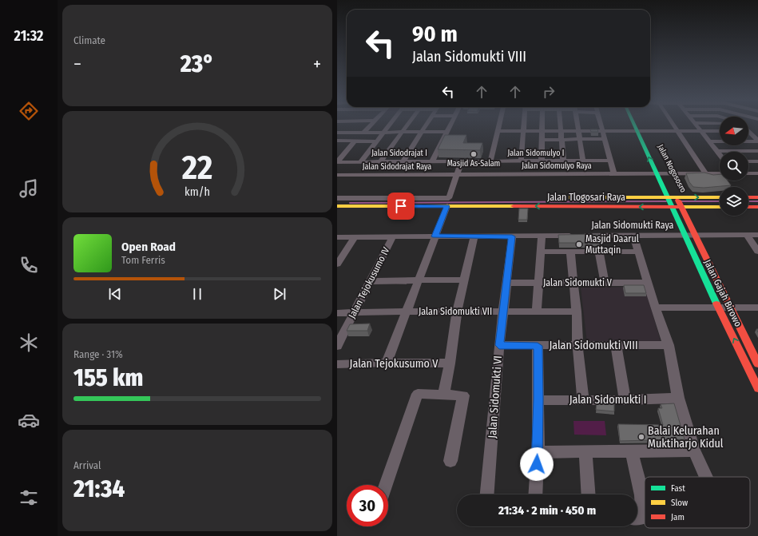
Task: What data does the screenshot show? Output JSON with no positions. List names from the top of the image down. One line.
{"streets":{"street":["Jalan Sidodrajat I","Jalan Sidomulyo I","Jalan Sidomulyo Raya","Jalan Sidodrajat Raya","Jalan Nogososro","Jalan Tlogosari Raya","Jalan Sidomukti Raya","Jalan Tejokusumo IV","Jalan Sidomukti V","Jalan Gajah Birowo","Jalan Sidomukti VII","Jalan Sidomukti VIII","Jalan Tejokusumo V","Jalan Sidomukti VI","Jalan Sidomukti I"]},"crossings":[["Jalan Sidodrajat I","Jalan Sidomulyo I"],["Jalan Sidomulyo Raya","Jalan Sidodrajat Raya"],["Jalan Sidomulyo Raya","Jalan Nogososro"],["Jalan Nogososro","Jalan Tlogosari Raya"],["Jalan Nogososro","Jalan Gajah Birowo"],["Jalan Tlogosari Raya","Jalan Gajah Birowo"],["Jalan Sidomukti Raya","Jalan Tejokusumo IV"],["Jalan Sidomukti Raya","Jalan Gajah Birowo"],["Jalan Sidomukti Raya","Jalan Sidomukti VI"],["Jalan Tejokusumo IV","Jalan Sidomukti VII"],["Jalan Sidomukti V","Jalan Sidomukti VI"],["Jalan Sidomukti VII","Jalan Sidomukti VI"],["Jalan Sidomukti VIII","Jalan Sidomukti VI"]],"places":["Masjid As-Salam","Masjid Daarul Muttaqin","Balai Kelurahan Muktiharjo Kidul"],"legend":["Fast","Slow","Jam"],"north":"left","page":{"tabs":"21:32","tile":["Climate",["Range · 31%","155 km"],["Arrival","21:34"]],"turn":["90 m","Jalan Sidomukti VIII"],"heat":["−","23°","+"],"song":["Open Road","Tom Ferris"],"limit":"30","trip":"21:34 · 2 min · 450 m","gauge":["22","km/h"]}}
